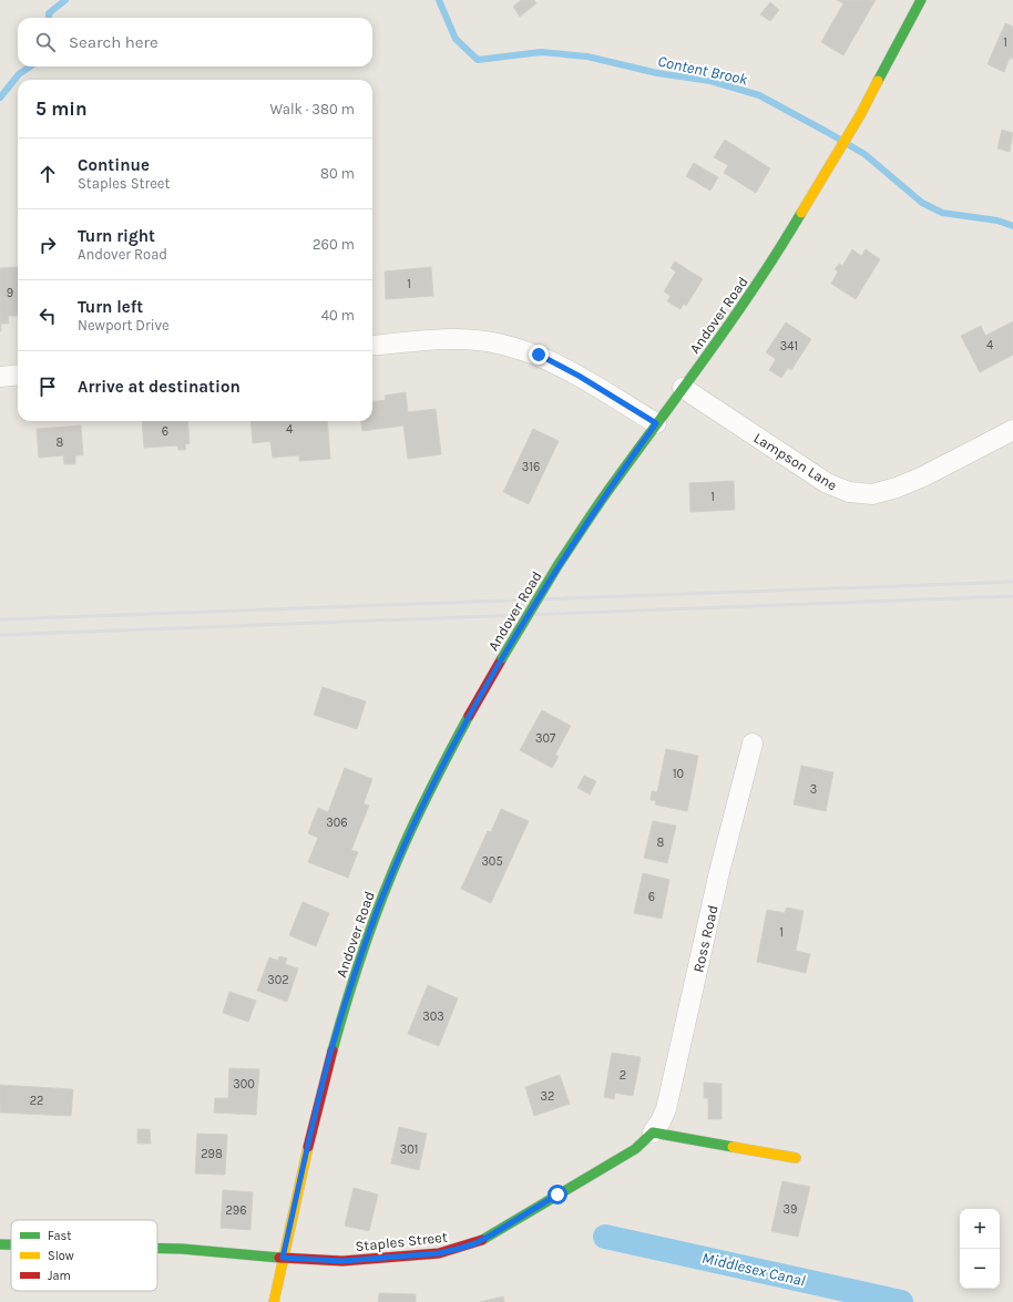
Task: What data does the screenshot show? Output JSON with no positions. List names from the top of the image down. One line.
{"streets":{"main road":["Andover Road","Staples Street"],"street":["Lampson Lane","Ross Road"]},"crossings":[["Andover Road","Lampson Lane"],["Andover Road","Staples Street"],["Ross Road","Staples Street"]],"water":["Content Brook","Middlesex Canal"],"house_numbers":["1","1","9","4","341","4","6","8","316","1","307","10","3","306","8","305","6","1","302","303","2","300","32","22","301","298","39","296"],"legend":["Fast","Slow","Jam"],"page":{"search":"Search here","heading":["5 min","Walk · 380 m"],"list":[["Continue","Staples Street","80 m"],["Turn right","Andover Road","260 m"],["Turn left","Newport Drive","40 m"],"Arrive at destination"],"map_buttons":["+","−"]}}
